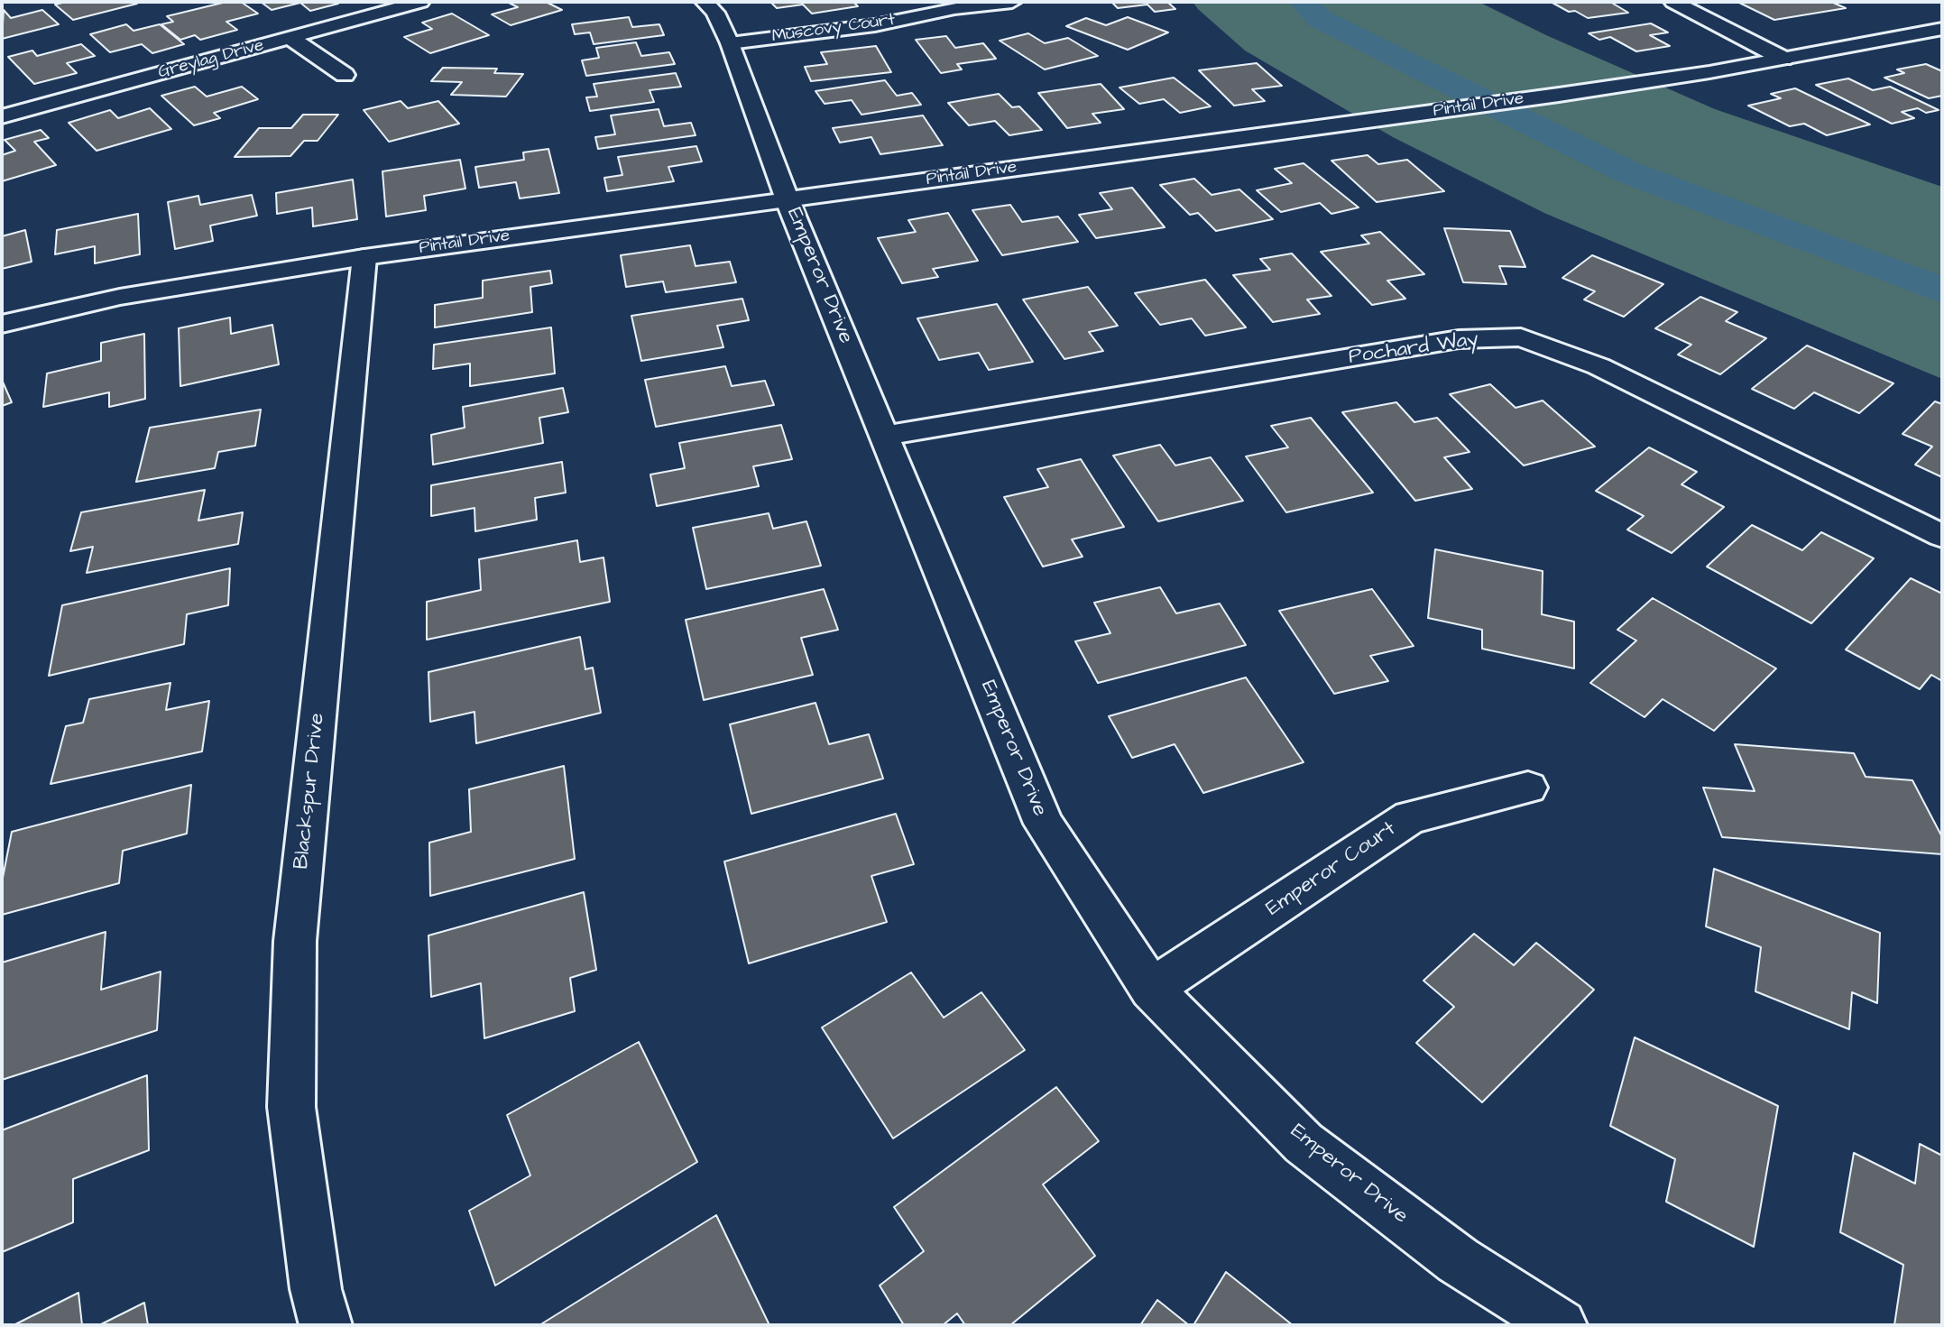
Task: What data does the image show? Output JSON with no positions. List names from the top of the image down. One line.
{"streets":{"street":["Muscovy Court","Greylag Drive","Pintail Drive","Emperor Drive","Pochard Way","Blackspur Drive","Emperor Court"]},"crossings":[["Muscovy Court","Emperor Drive"],["Pintail Drive","Emperor Drive"],["Pintail Drive","Blackspur Drive"],["Emperor Drive","Pochard Way"],["Emperor Drive","Emperor Court"]]}
